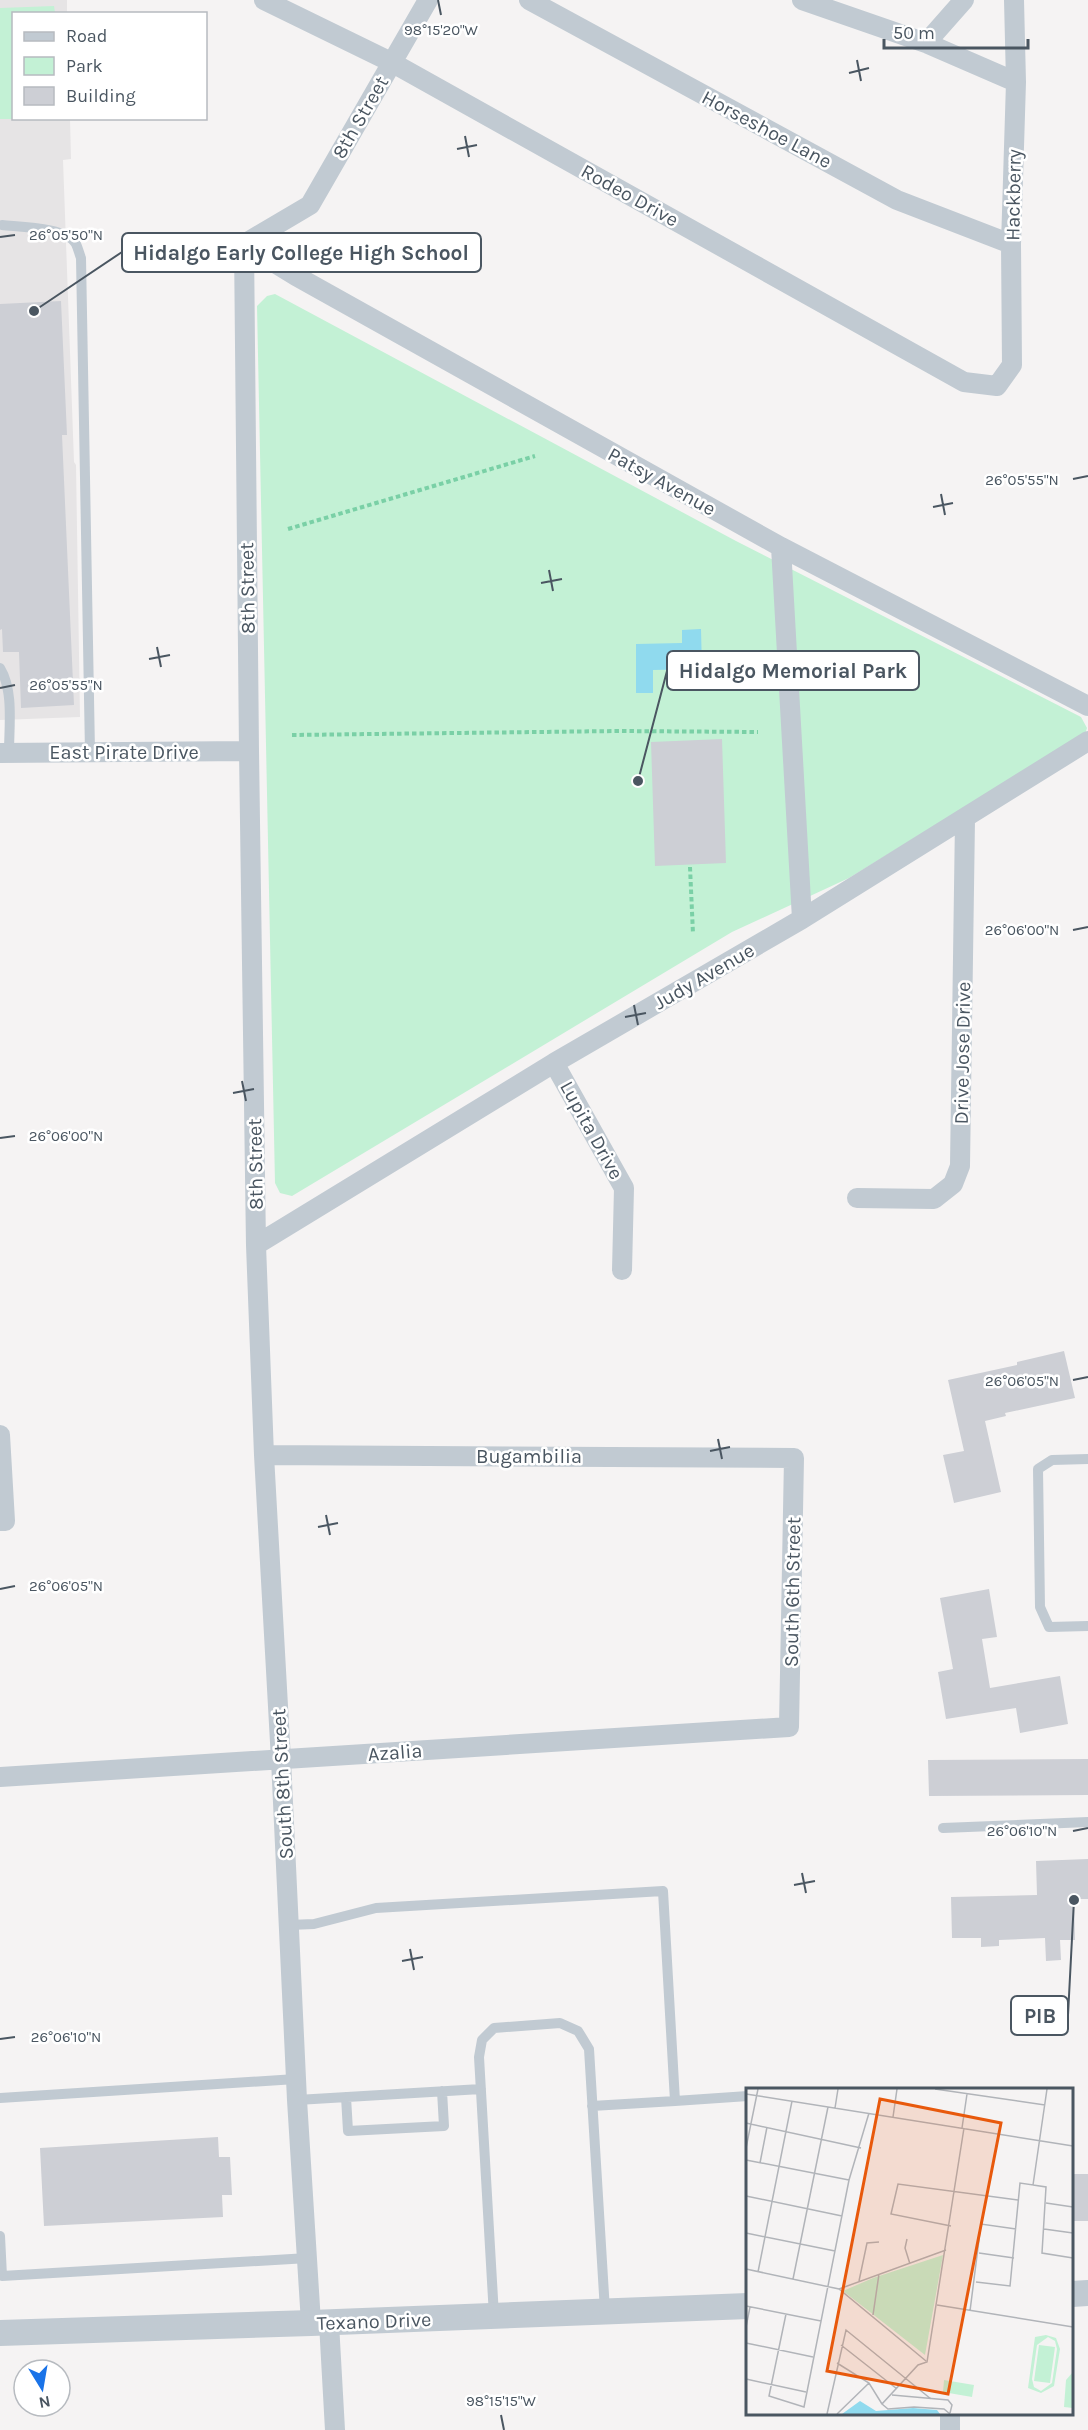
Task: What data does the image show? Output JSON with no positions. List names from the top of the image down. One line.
{"streets":{"street":["8th Street","Horseshoe Lane","Rodeo Drive","Hackberry","Patsy Avenue","East Pirate Drive","Judy Avenue","Drive Jose Drive","Lupita Drive","Bugambilia","South 6th Street","Azalia","South 8th Street","Texano Drive"]},"crossings":[["8th Street","Rodeo Drive"],["8th Street","Patsy Avenue"],["8th Street","East Pirate Drive"],["8th Street","Judy Avenue"],["8th Street","South 8th Street"],["Horseshoe Lane","Hackberry"],["Rodeo Drive","Hackberry"],["Judy Avenue","Drive Jose Drive"],["Judy Avenue","Lupita Drive"],["Judy Avenue","South 8th Street"],["Bugambilia","South 6th Street"],["Bugambilia","South 8th Street"],["South 6th Street","Azalia"],["Azalia","South 8th Street"],["South 8th Street","Texano Drive"]],"places":["Hidalgo Early College High School","Hidalgo Memorial Park","PIB"],"legend":["Road","Park","Building"],"scale_bar":"50 m","north":"bottom","coordinates":["98°15'20\"W","26°05'50\"N","26°05'55\"N","26°06'00\"N","26°06'05\"N","26°06'10\"N","98°15'15\"W"]}
